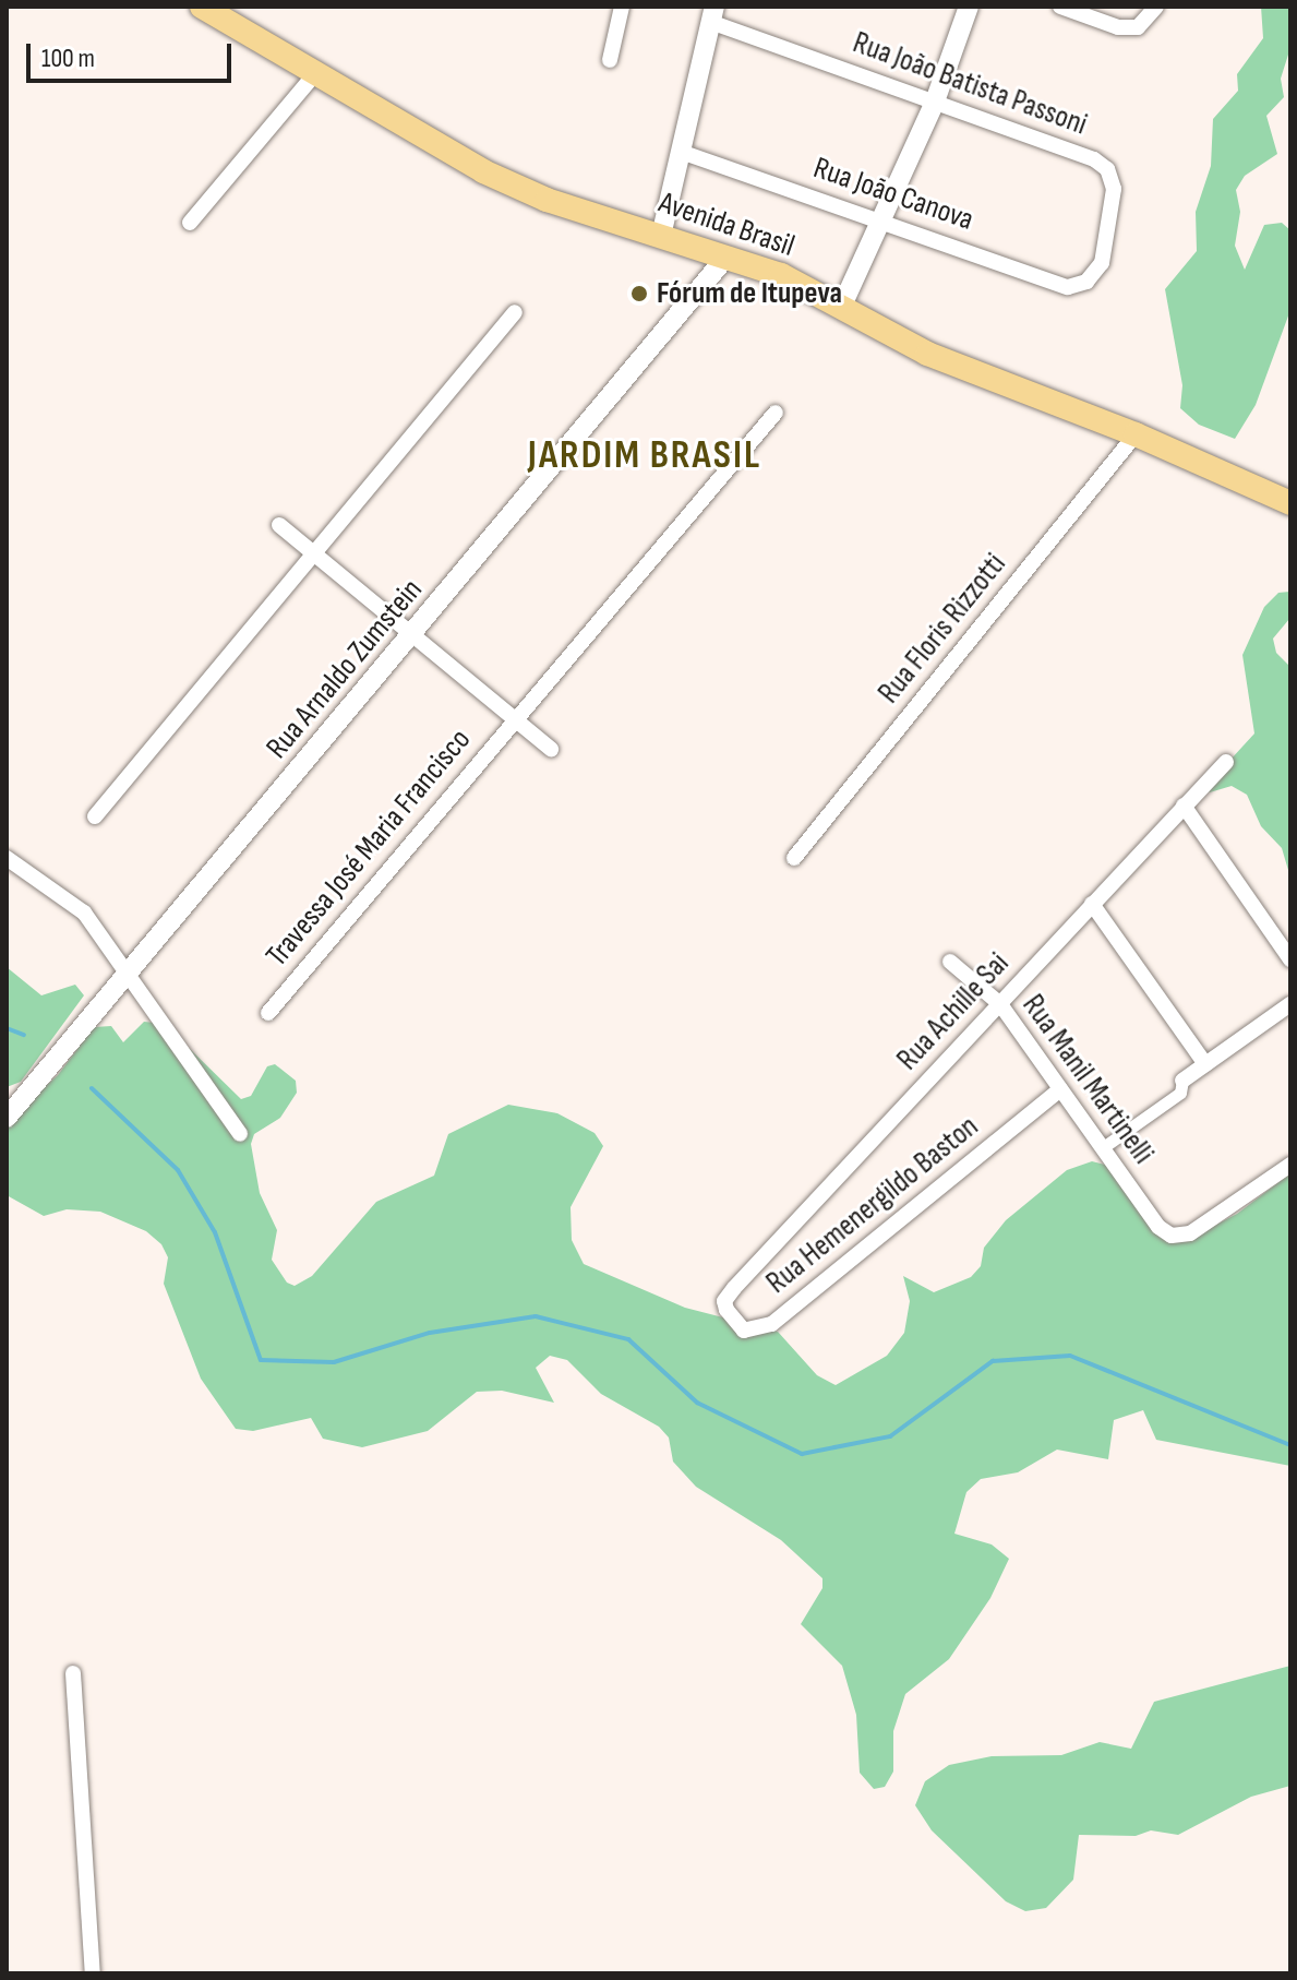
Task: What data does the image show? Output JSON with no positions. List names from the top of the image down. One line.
{"streets":{"main road":["Avenida Brasil"],"street":["Rua João Batista Passoni","Rua João Canova","Rua Floris Rizzotti","Rua Arnaldo Zumstein","Travessa José Maria Francisco","Rua Achille Sai","Rua Manil Martinelli","Rua Hemenergildo Baston"]},"crossings":[["Rua João Batista Passoni","Rua João Canova"],["Avenida Brasil","Rua Floris Rizzotti"],["Avenida Brasil","Rua Arnaldo Zumstein"],["Rua Achille Sai","Rua Manil Martinelli"],["Rua Achille Sai","Rua Hemenergildo Baston"],["Rua Manil Martinelli","Rua Hemenergildo Baston"]],"districts":["JARDIM BRASIL"],"places":["Fórum de Itupeva"],"scale_bar":"100 m"}
